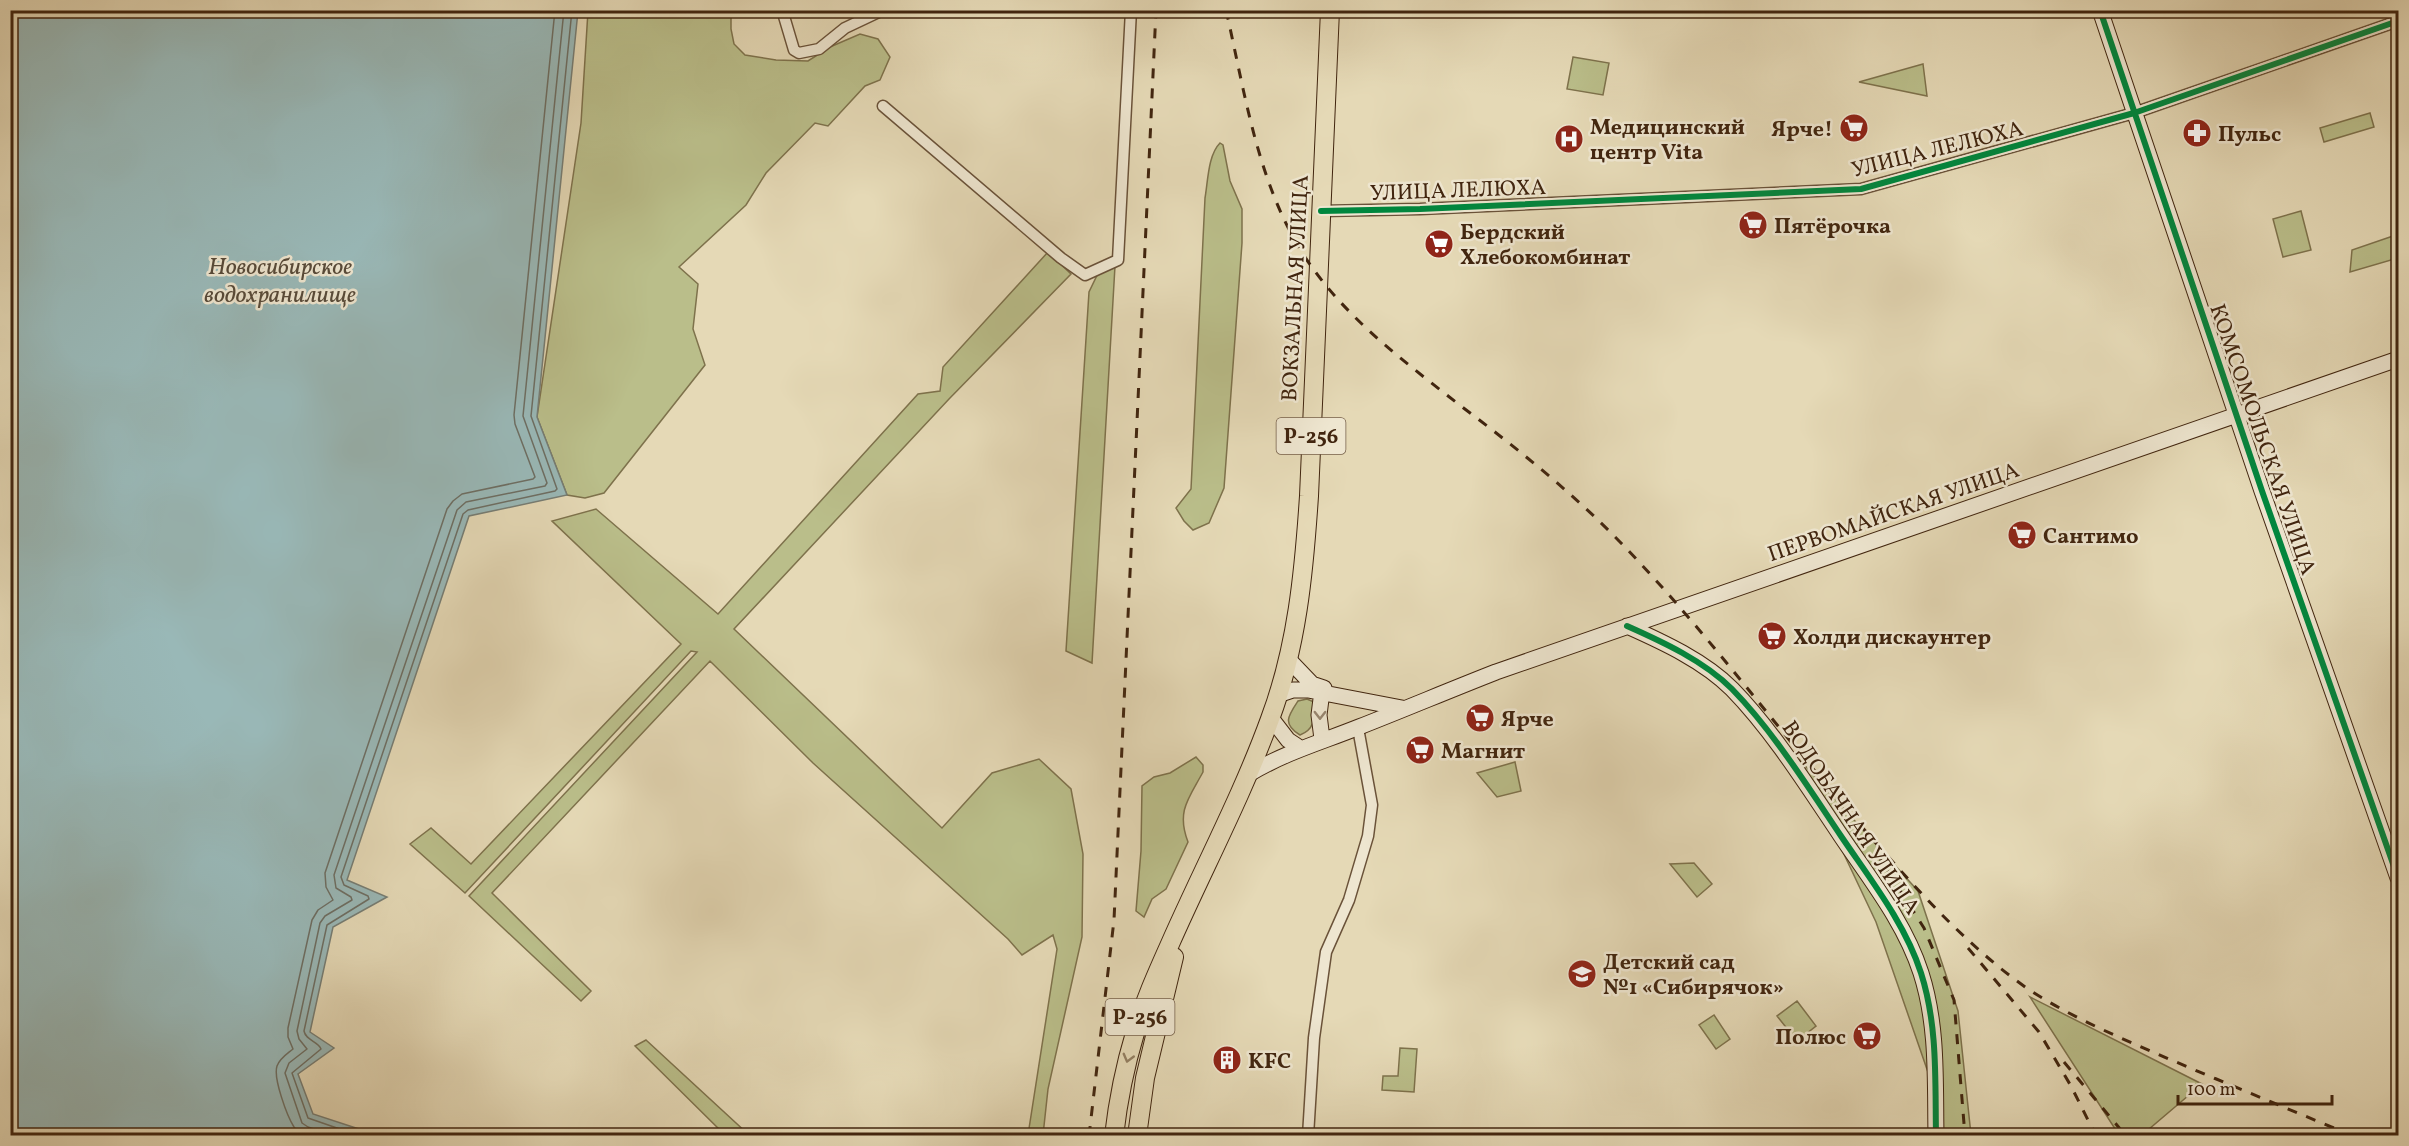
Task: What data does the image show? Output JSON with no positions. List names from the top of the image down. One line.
{"streets":{"highway":["ВОКЗАЛЬНАЯ УЛИЦА","Р-256"],"street":["УЛИЦА ЛЕЛЮХА","КОМСОМОЛЬСКАЯ УЛИЦА","ПЕРВОМАЙСКАЯ УЛИЦА","ВОДОБАЧНАЯ УЛИЦА"]},"crossings":[["УЛИЦА ЛЕЛЮХА","ВОКЗАЛЬНАЯ УЛИЦА"],["УЛИЦА ЛЕЛЮХА","КОМСОМОЛЬСКАЯ УЛИЦА"],["ВОКЗАЛЬНАЯ УЛИЦА","Р-256"],["ВОКЗАЛЬНАЯ УЛИЦА","ПЕРВОМАЙСКАЯ УЛИЦА"],["КОМСОМОЛЬСКАЯ УЛИЦА","ПЕРВОМАЙСКАЯ УЛИЦА"],["ПЕРВОМАЙСКАЯ УЛИЦА","ВОДОБАЧНАЯ УЛИЦА"]],"water":["Новосибирское водохранилище"],"places":{"supermarket":["Ярче!","Пятёрочка","Бердский Хлебокомбинат","Сантимо","Холди дискаунтер","Ярче","Магнит","Полюс"],"pharmacy":["Пульс"],"hospital":["Медицинский центр Vita"],"school or university":["Детский сад №1 «Сибирячок»"],"building":["KFC"]},"scale_bar":"100 m"}
